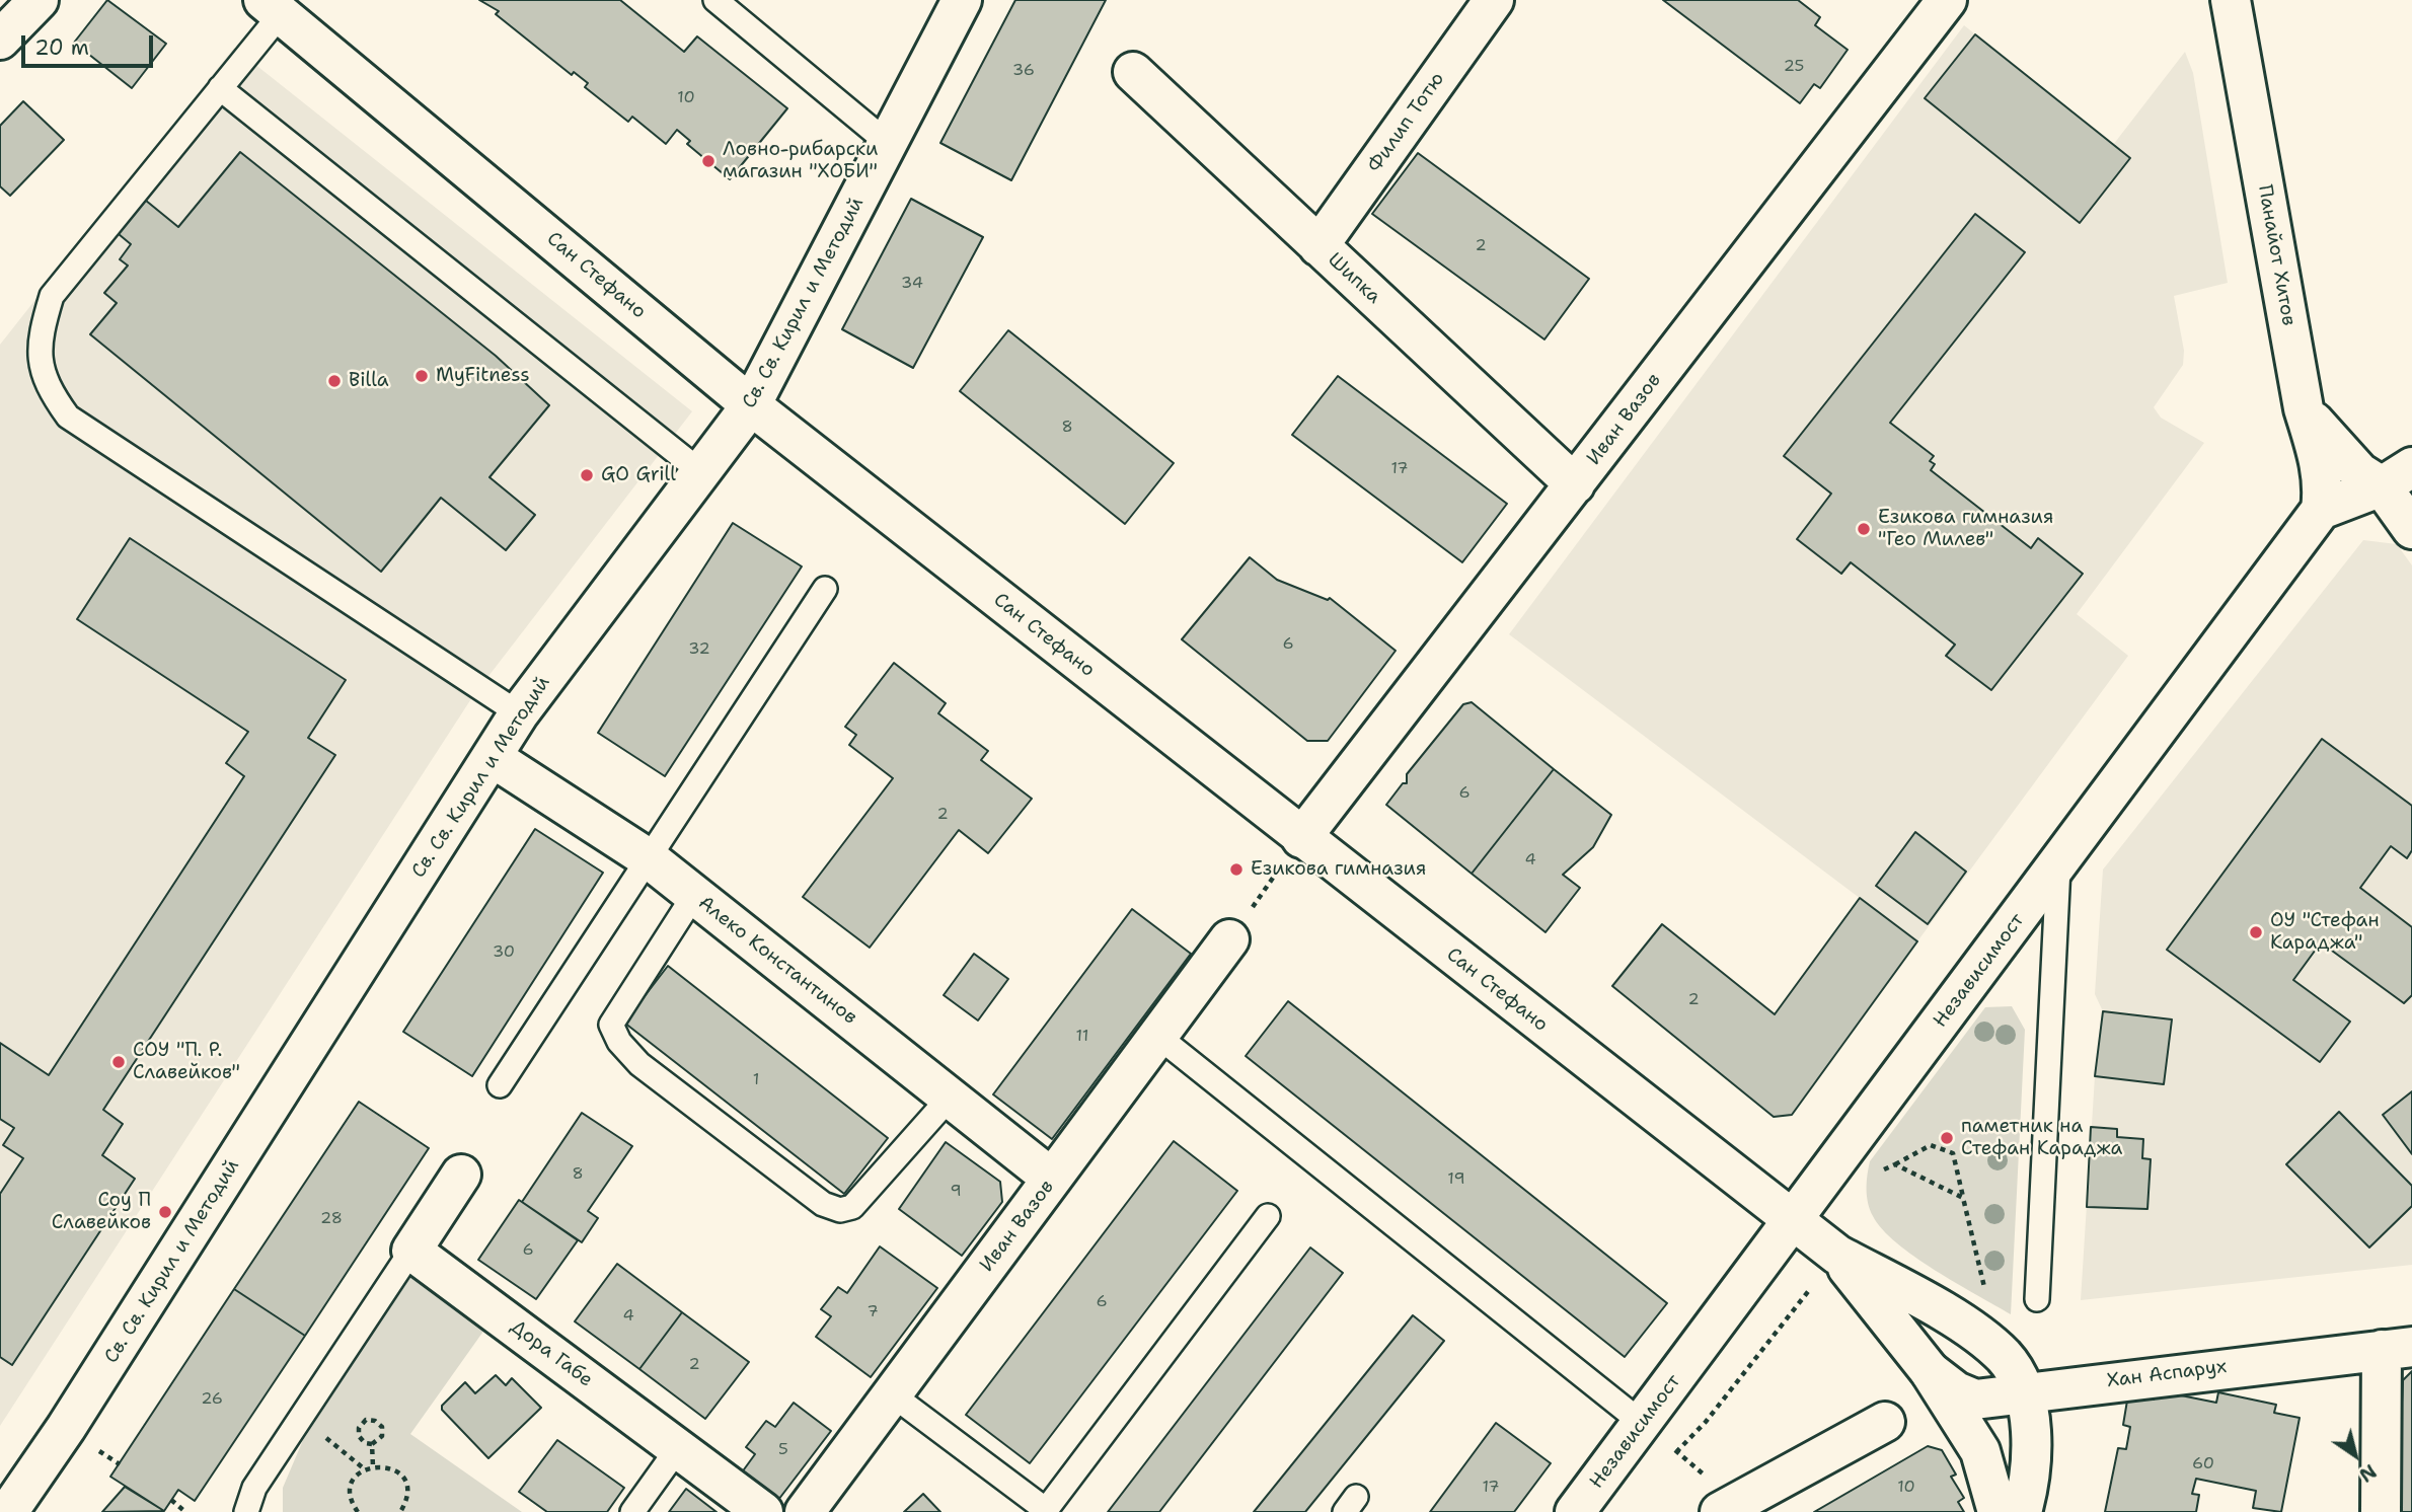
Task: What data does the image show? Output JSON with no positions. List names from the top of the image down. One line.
{"streets":{"street":["Филип Тотю","Панайот Хитов","Сан Стефано","Шипка","Св. Св. Кирил и Методий","Иван Вазов","Алеко Константинов","Независимост","Дора Габе","Хан Аспарух"]},"crossings":[["Филип Тотю","Шипка"],["Панайот Хитов","Независимост"],["Сан Стефано","Св. Св. Кирил и Методий"],["Сан Стефано","Иван Вазов"],["Сан Стефано","Независимост"],["Сан Стефано","Хан Аспарух"],["Шипка","Иван Вазов"],["Св. Св. Кирил и Методий","Алеко Константинов"],["Иван Вазов","Алеко Константинов"]],"places":["Ловно-рибарски магазин \"ХОБИ\"","MyFitness","Billa","GO Grill","Езикова гимназия \"Гео Милев\"","Езикова гимназия","ОУ \"Стефан Караджа\"","СОУ \"П. Р. Славейков\"","паметник на Стефан Караджа","Соу П Славейков"],"house_numbers":["25","36","10","2","34","8","17","6","32","6","2","4","30","2","11","1","8","19","9","28","6","6","7","4","2","26","5","60","17","10"],"scale_bar":"20 m","north":"bottom right"}
